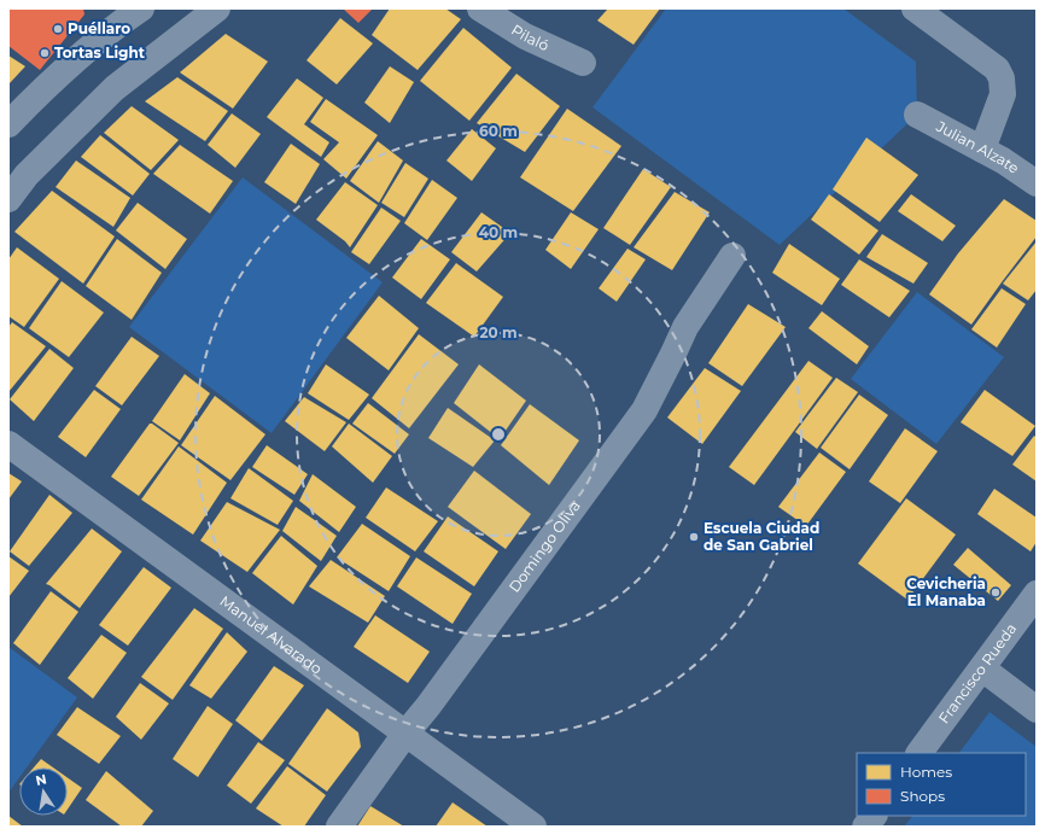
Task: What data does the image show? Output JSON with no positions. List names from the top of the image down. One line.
{"streets":{"street":["Pilaló","Julian Alzate","Domingo Oliva","Manuel Alvarado","Francisco Rueda"]},"crossings":[["Domingo Oliva","Manuel Alvarado"]],"places":["Puéllaro","Tortas Light","Escuela Ciudad de San Gabriel","Cevicheria El Manaba"],"legend":["Homes","Shops"],"north":"top","rings":["60 m","40 m","20 m"]}
